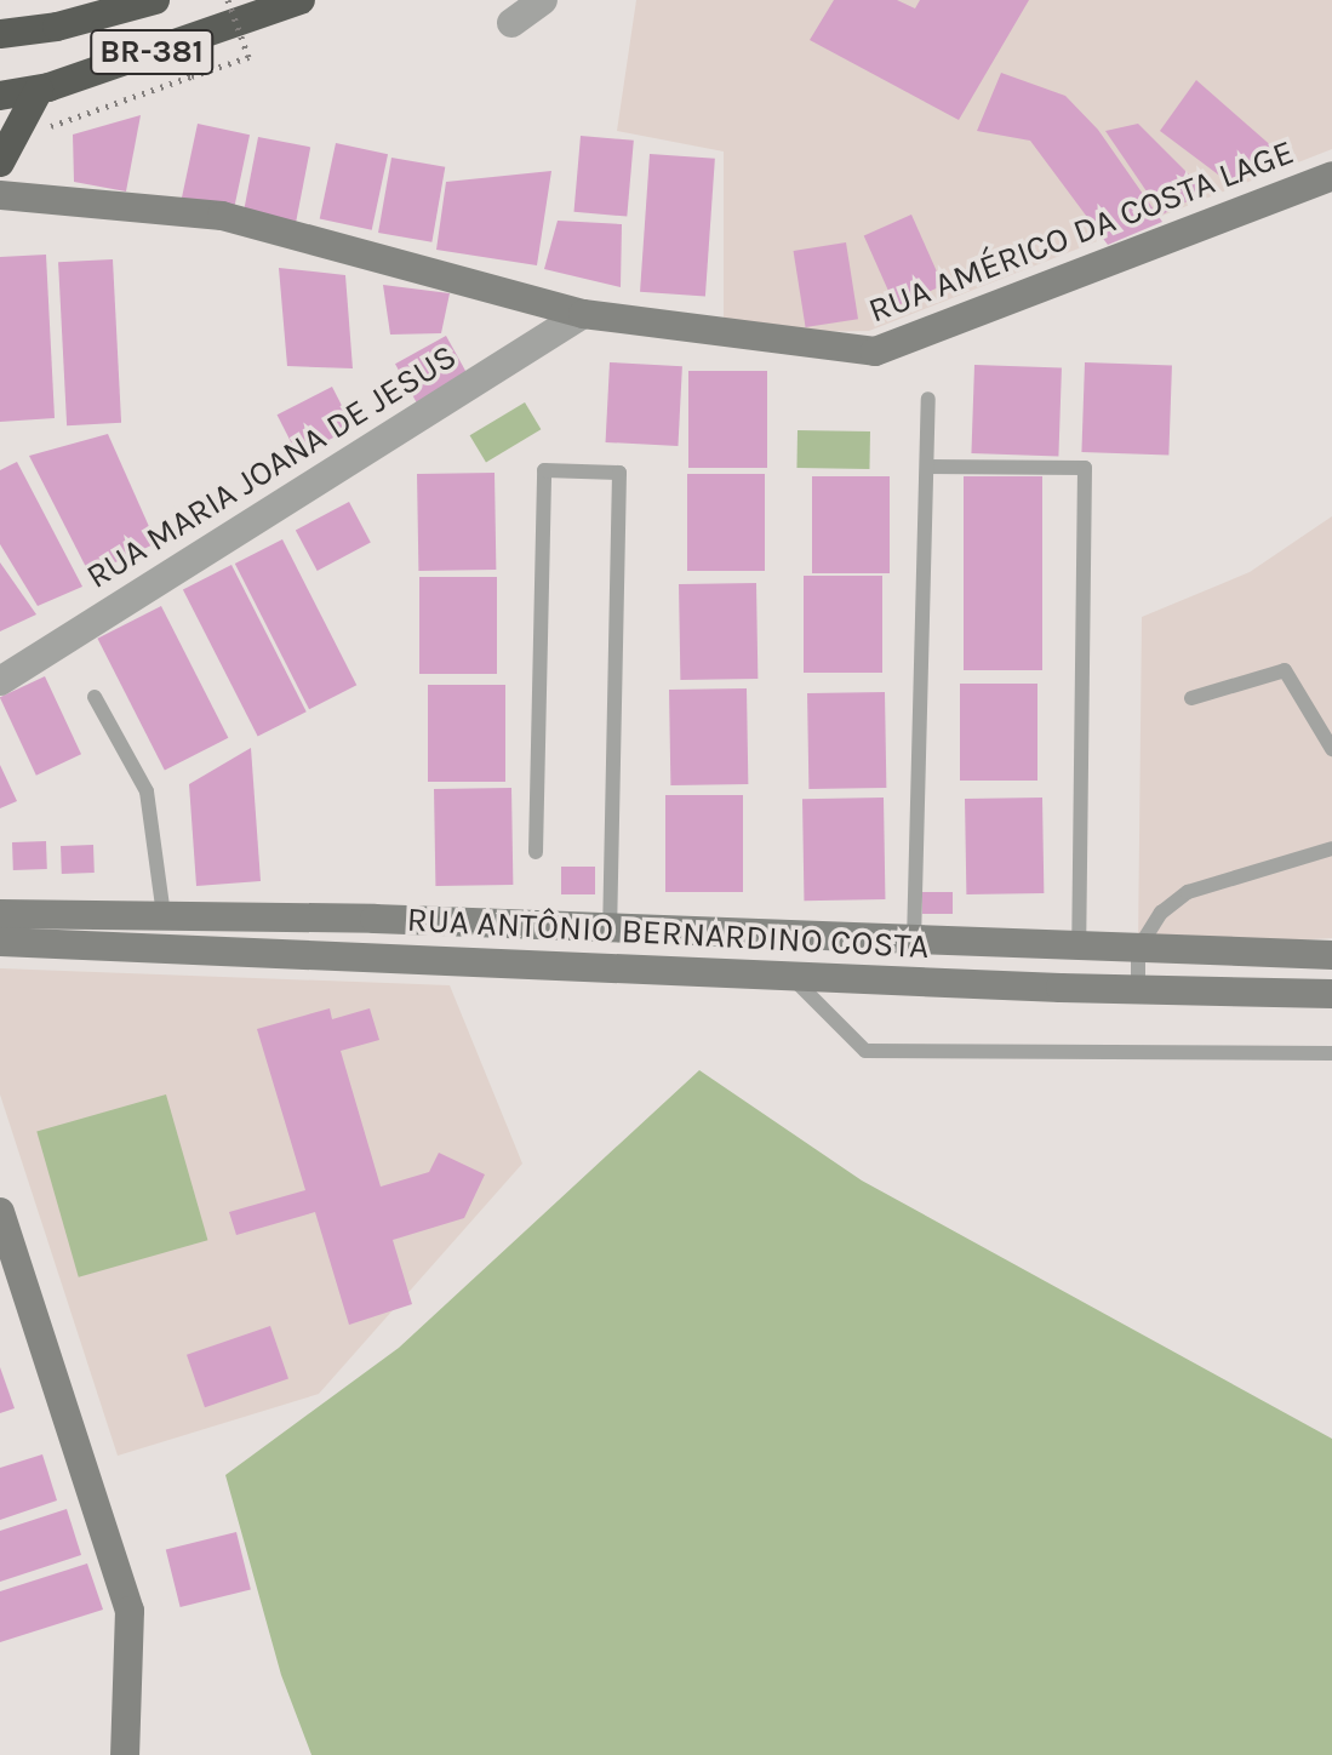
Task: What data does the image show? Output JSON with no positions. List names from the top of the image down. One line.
{"streets":{"highway":["BR-381"],"street":["RUA AMÉRICO DA COSTA LAGE","RUA MARIA JOANA DE JESUS","RUA ANTÔNIO BERNARDINO COSTA"]},"crossings":[["RUA AMÉRICO DA COSTA LAGE","RUA MARIA JOANA DE JESUS"]]}
